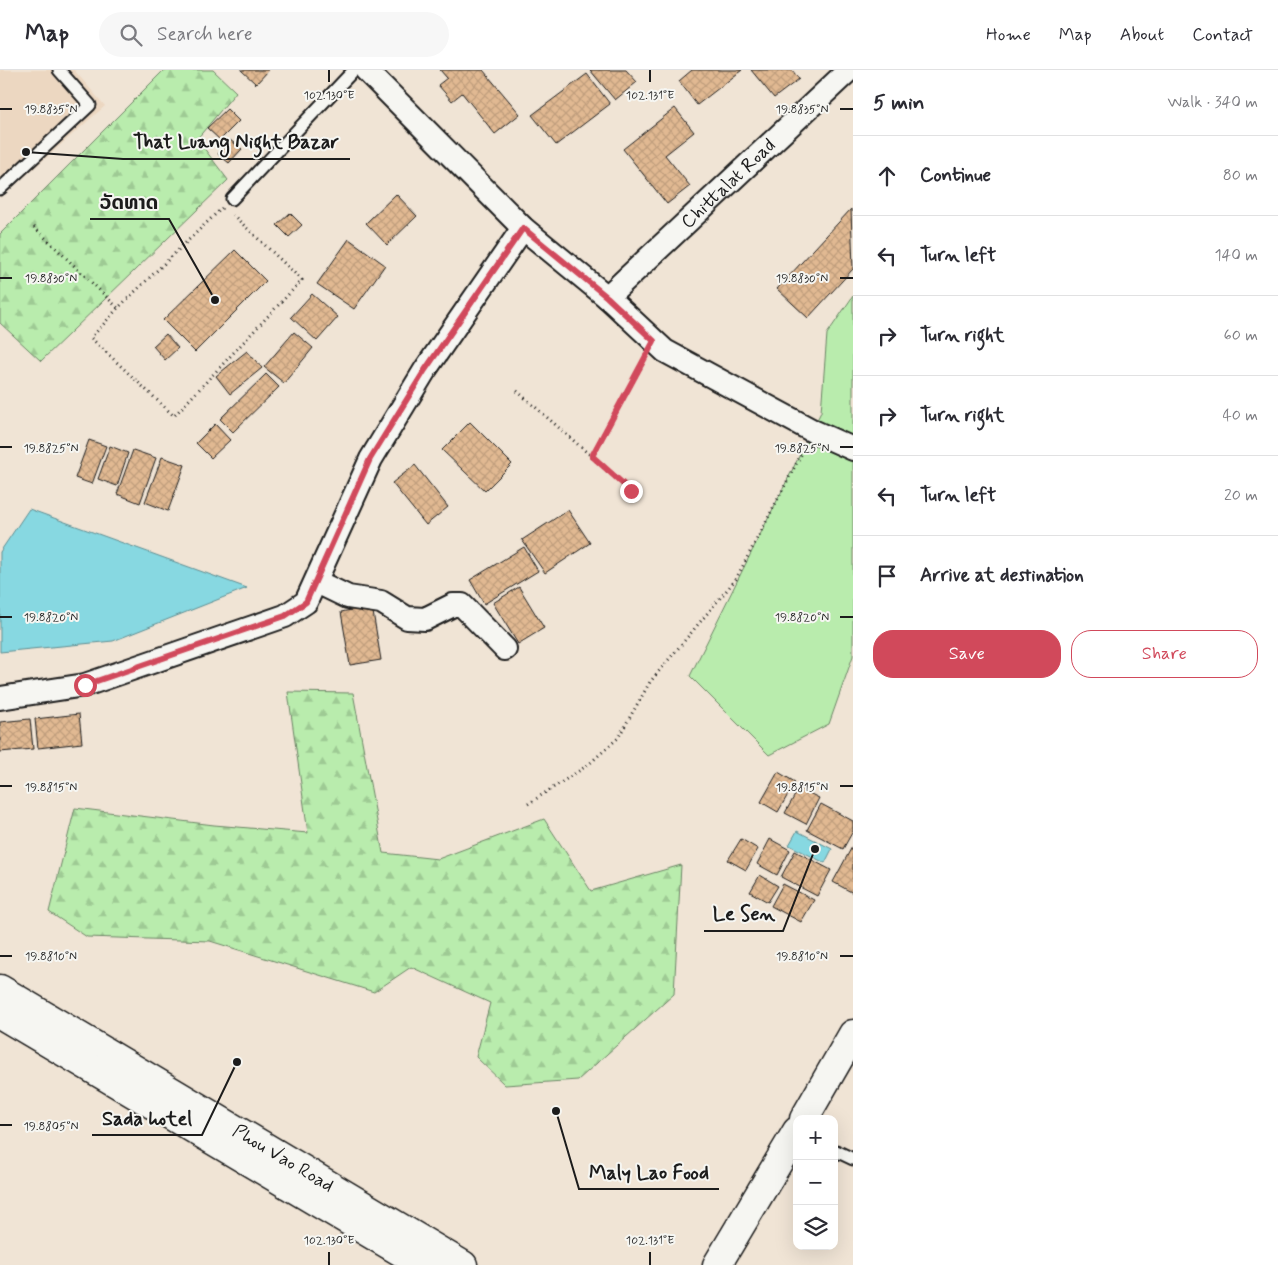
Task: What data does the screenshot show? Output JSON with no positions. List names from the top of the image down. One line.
{"streets":{"street":["Chittalat Road","Phou Vao Road"]},"places":["That Luang Night Bazar","ວັດທາດ","Le Sen","Sada hotel","Maly Lao Food"],"page":{"header":"Map","search":"Search here","nav":["Home","Map","About","Contact"],"heading":["5 min","Walk · 340 m"],"list":[["Continue","80 m"],["Turn left","140 m"],["Turn right","60 m"],["Turn right","40 m"],["Turn left","20 m"],"Arrive at destination"],"buttons":["Save","Share"],"map_buttons":["+","−"]},"coordinates":["102.130°E","102.131°E","19.8835°N","19.8830°N","19.8825°N","19.8820°N","19.8815°N","19.8810°N","19.8805°N"]}
